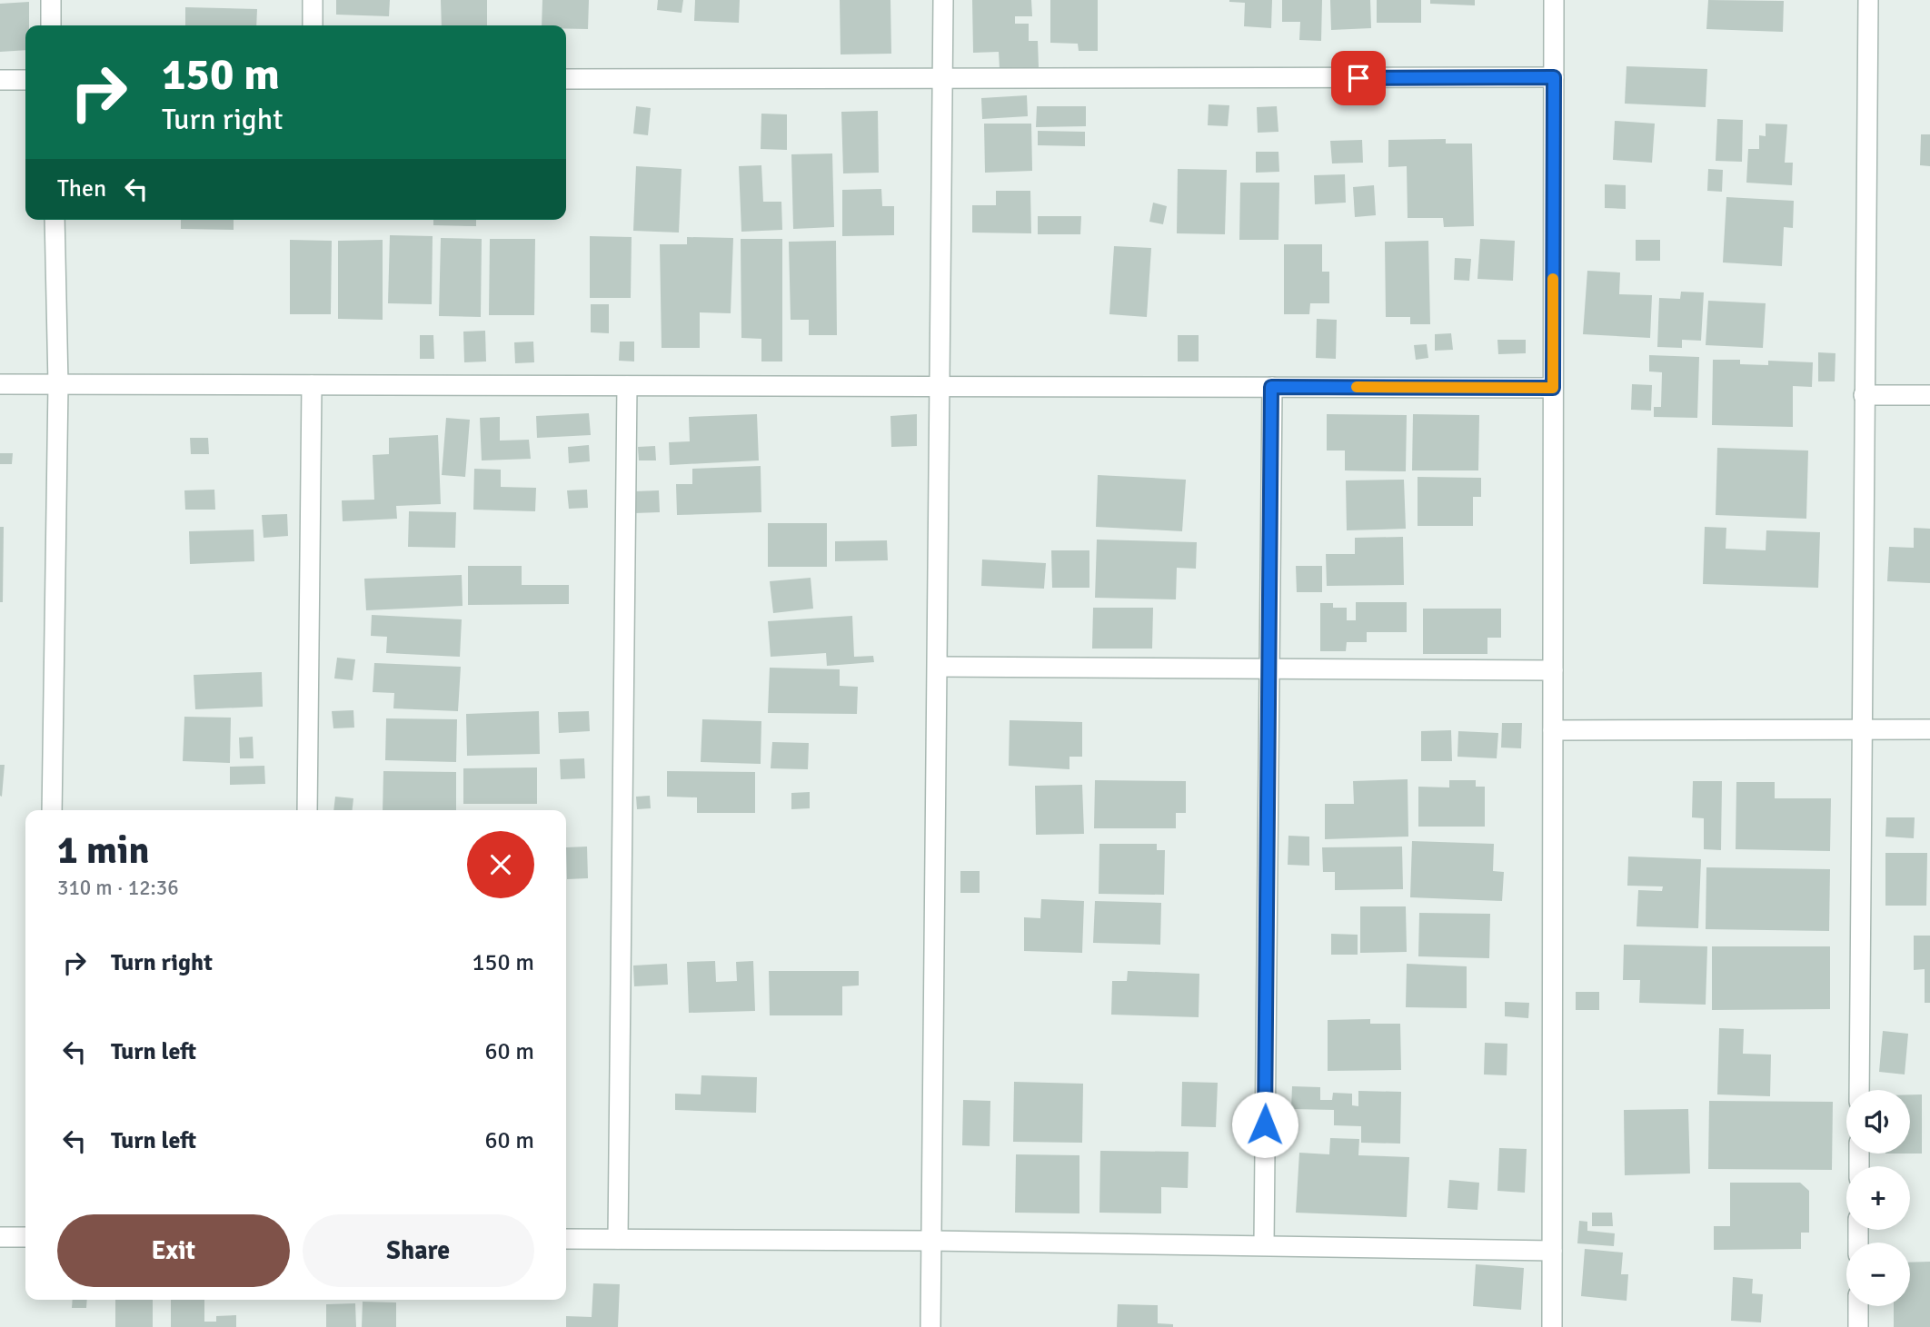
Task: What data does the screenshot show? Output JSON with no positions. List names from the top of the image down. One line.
{"page":{"turn":["150 m","Turn right"],"then":"Then","heading":["1 min","310 m · 12:36"],"list":[{"name":"Turn right","value":"150 m"},{"name":"Turn left","value":"60 m"},{"name":"Turn left","value":"60 m"}],"map_buttons":["+","−"],"buttons":["Exit","Share"]}}
